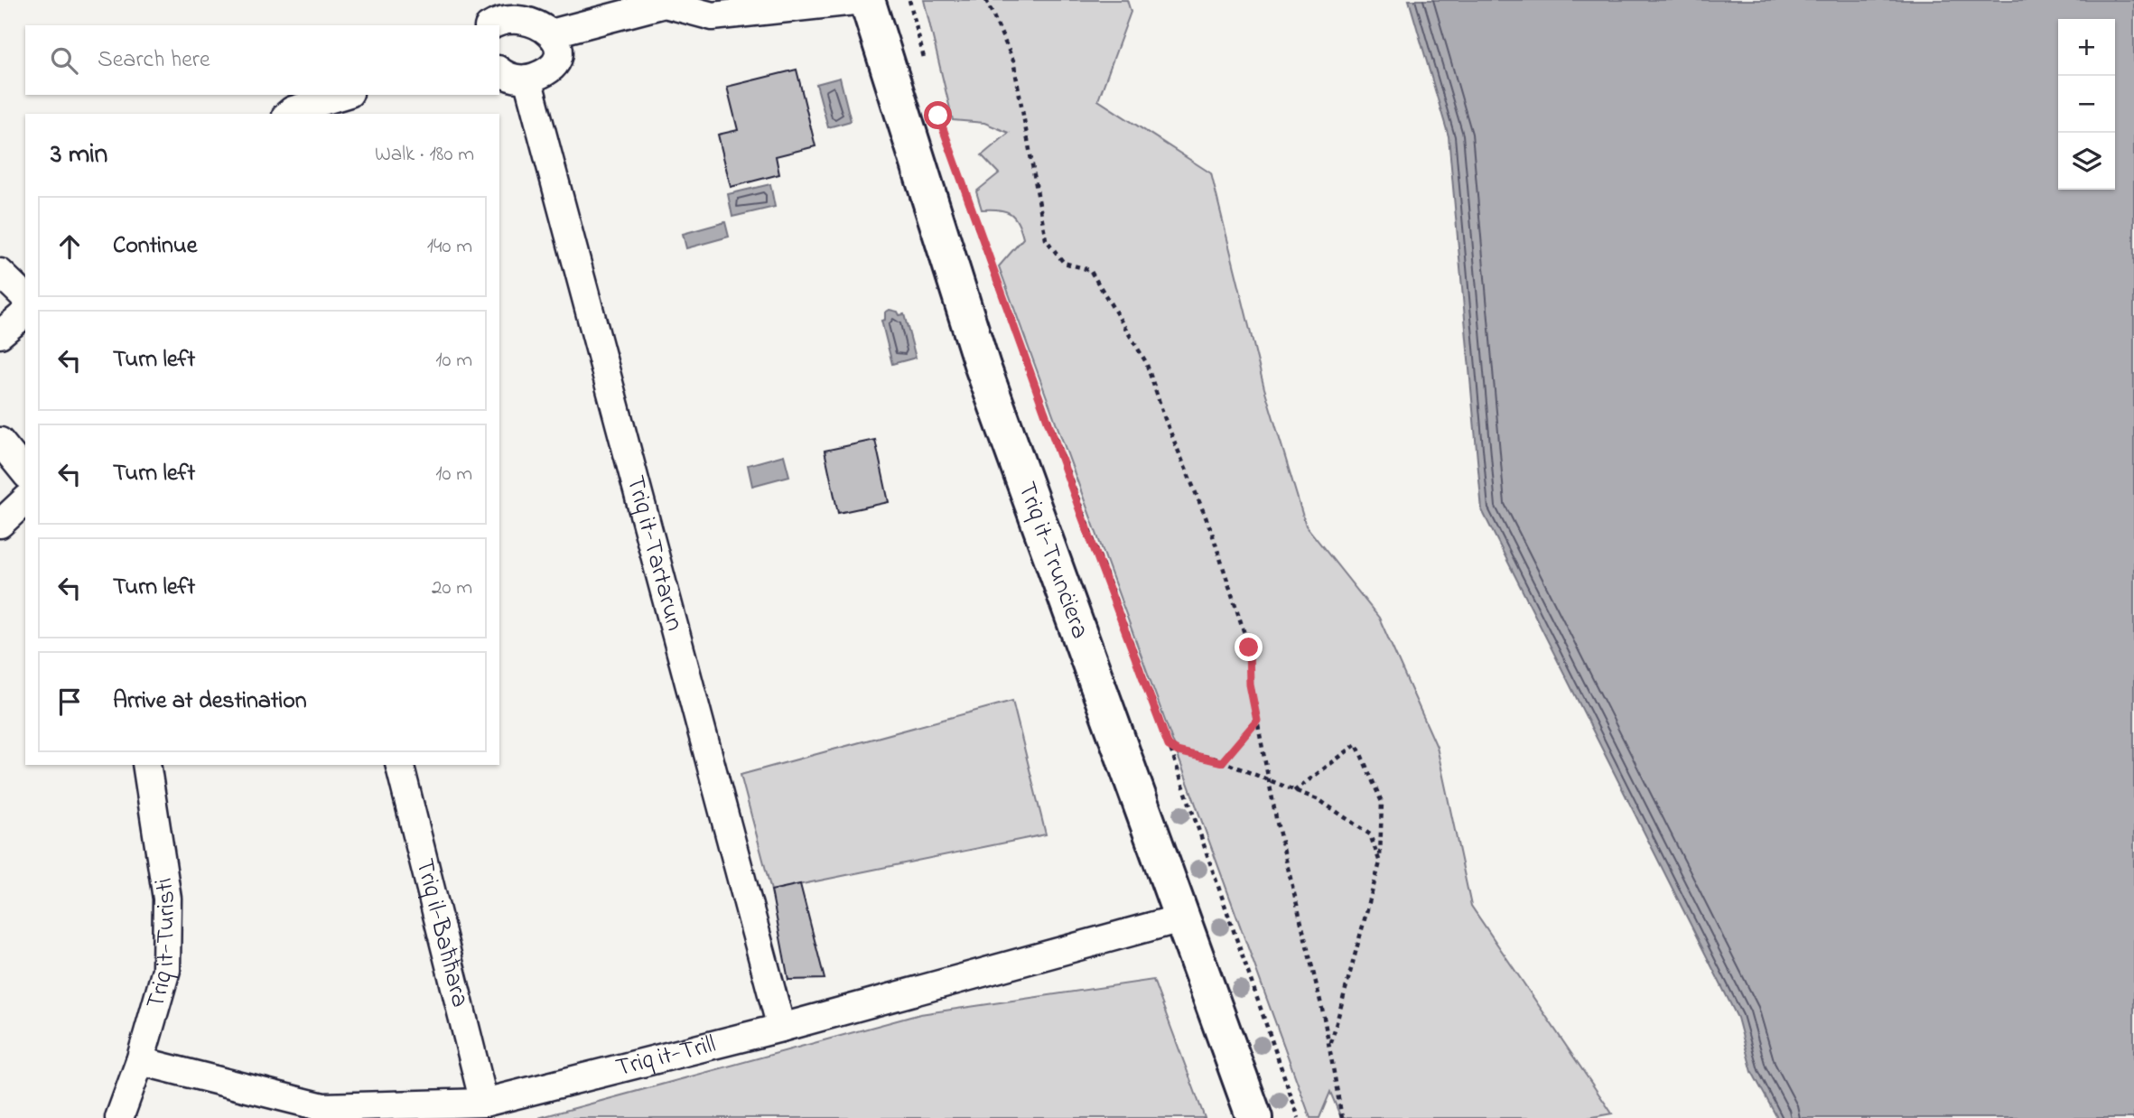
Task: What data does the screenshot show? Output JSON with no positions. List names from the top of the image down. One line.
{"streets":{"street":["Triq it-Tartarun","Triq it-Trunċiera","Triq il-Baħħara","Triq it-Turisti","Triq it-Trill"]},"crossings":[["Triq it-Tartarun","Triq it-Trill"],["Triq it-Trunċiera","Triq it-Trill"],["Triq il-Baħħara","Triq it-Trill"],["Triq it-Turisti","Triq it-Trill"]],"page":{"map_buttons":["+","−"],"search":"Search here","heading":["3 min","Walk · 180 m"],"list":[["Continue","140 m"],["Turn left","10 m"],["Turn left","10 m"],["Turn left","20 m"],"Arrive at destination"]}}
